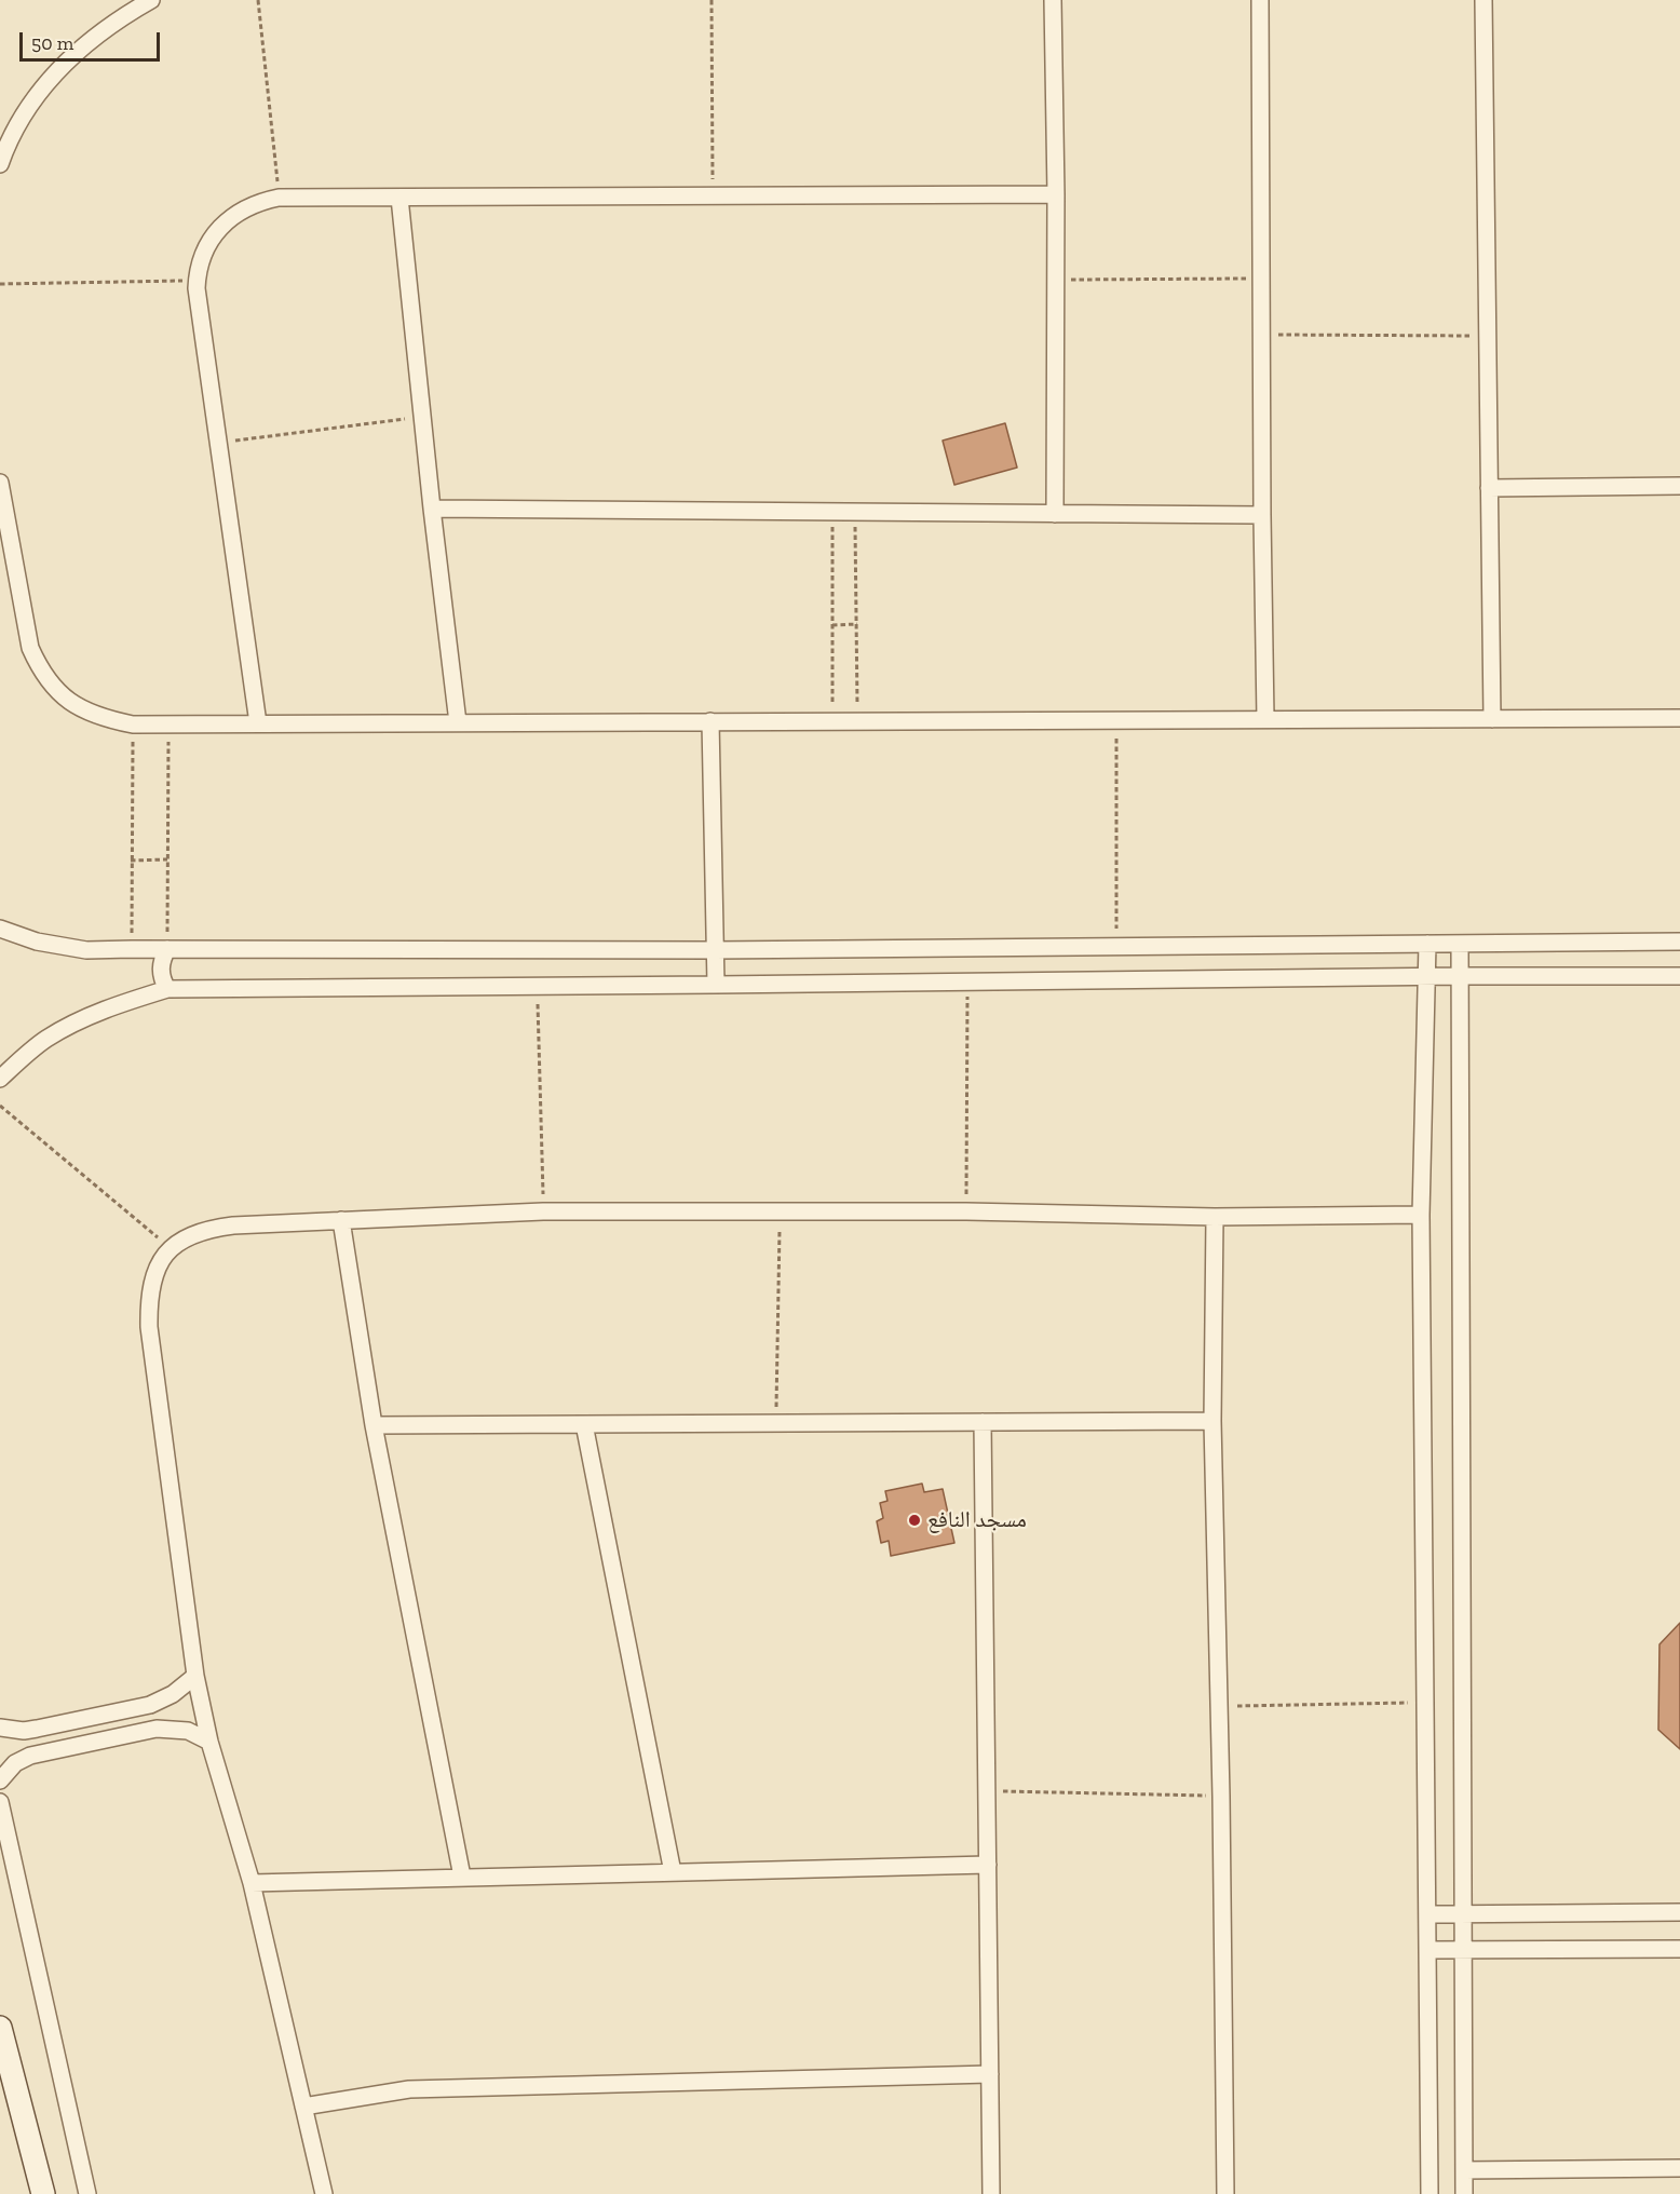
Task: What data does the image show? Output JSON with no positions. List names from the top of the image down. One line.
{"places":["مسجد النافع"],"scale_bar":"50 m"}
